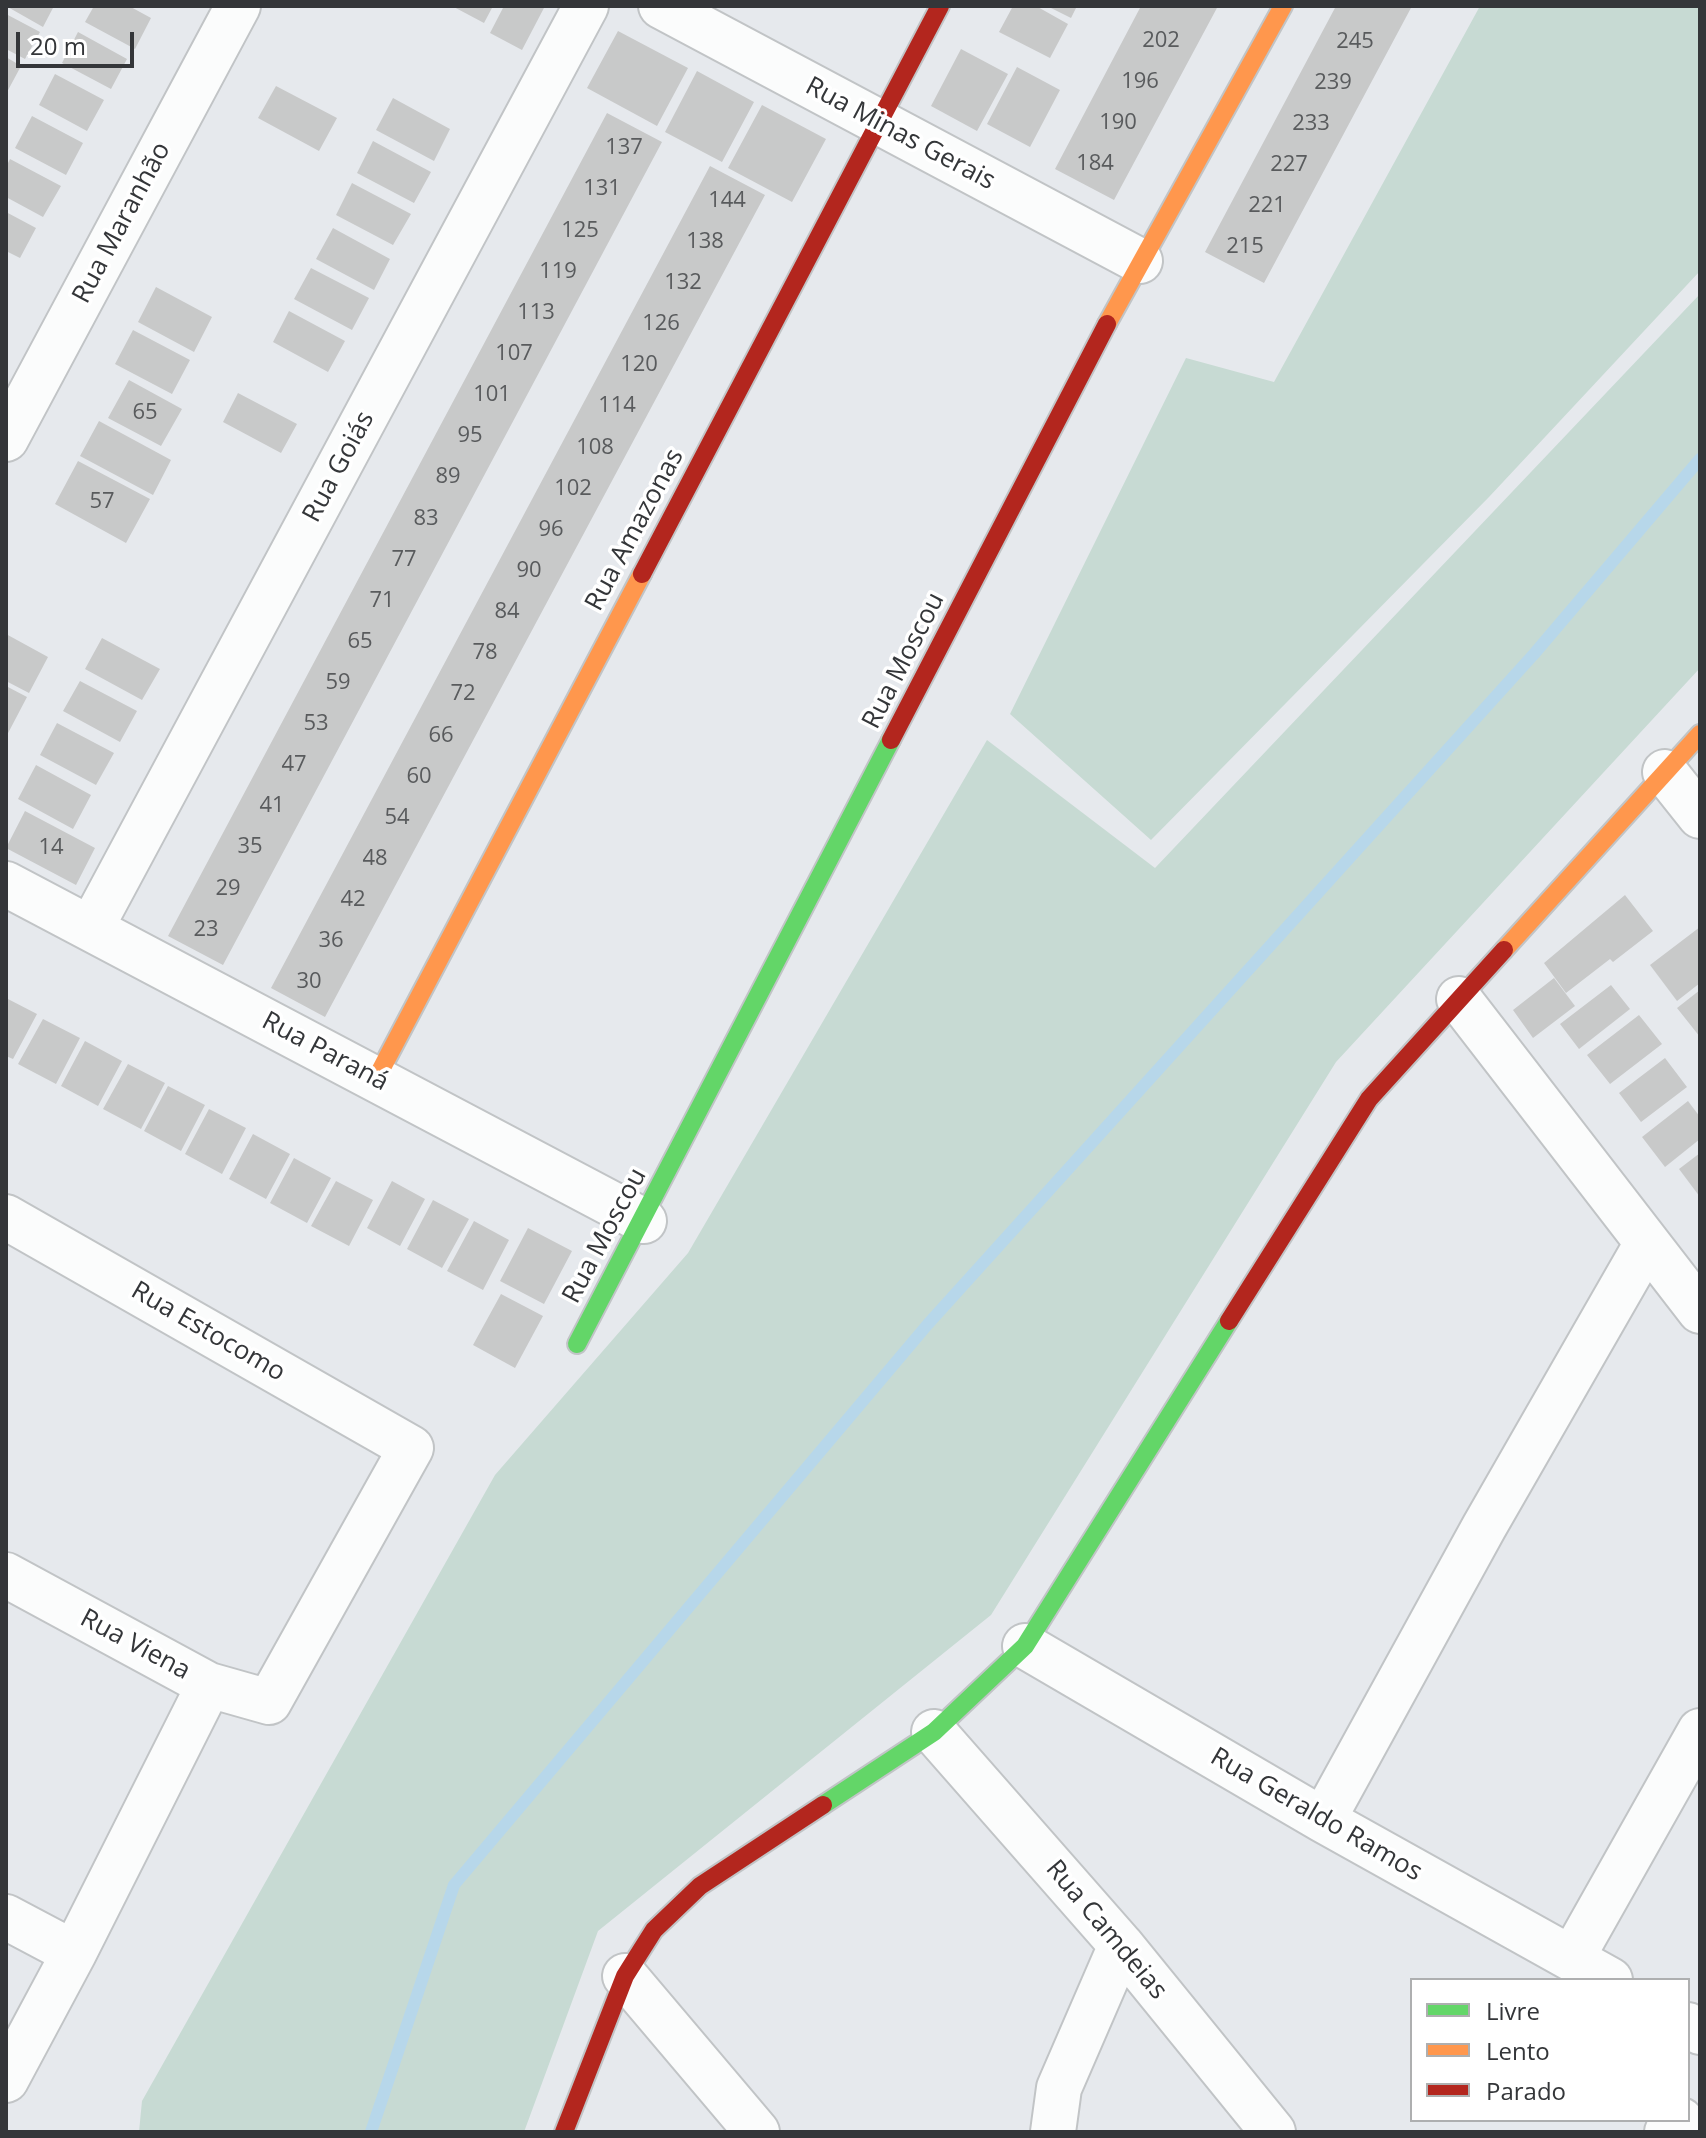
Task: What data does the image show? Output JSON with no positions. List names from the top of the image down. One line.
{"streets":{"street":["Rua Minas Gerais","Rua Maranhão","Rua Goiás","Rua Amazonas","Rua Moscou","Rua Paraná","Rua Estocomo","Rua Viena","Rua Geraldo Ramos","Rua Camdeias"]},"crossings":[["Rua Minas Gerais","Rua Amazonas"],["Rua Minas Gerais","Rua Moscou"],["Rua Goiás","Rua Paraná"],["Rua Amazonas","Rua Paraná"],["Rua Moscou","Rua Paraná"],["Rua Estocomo","Rua Viena"]],"house_numbers":["202","245","196","239","190","233","137","184","227","131","144","221","125","138","215","119","132","113","126","107","120","101","114","65","95","108","89","102","57","83","96","77","90","71","84","65","78","59","72","53","66","47","60","41","54","35","14","48","29","42","23","36","30"],"legend":["Livre","Lento","Parado"],"scale_bar":"20 m"}
